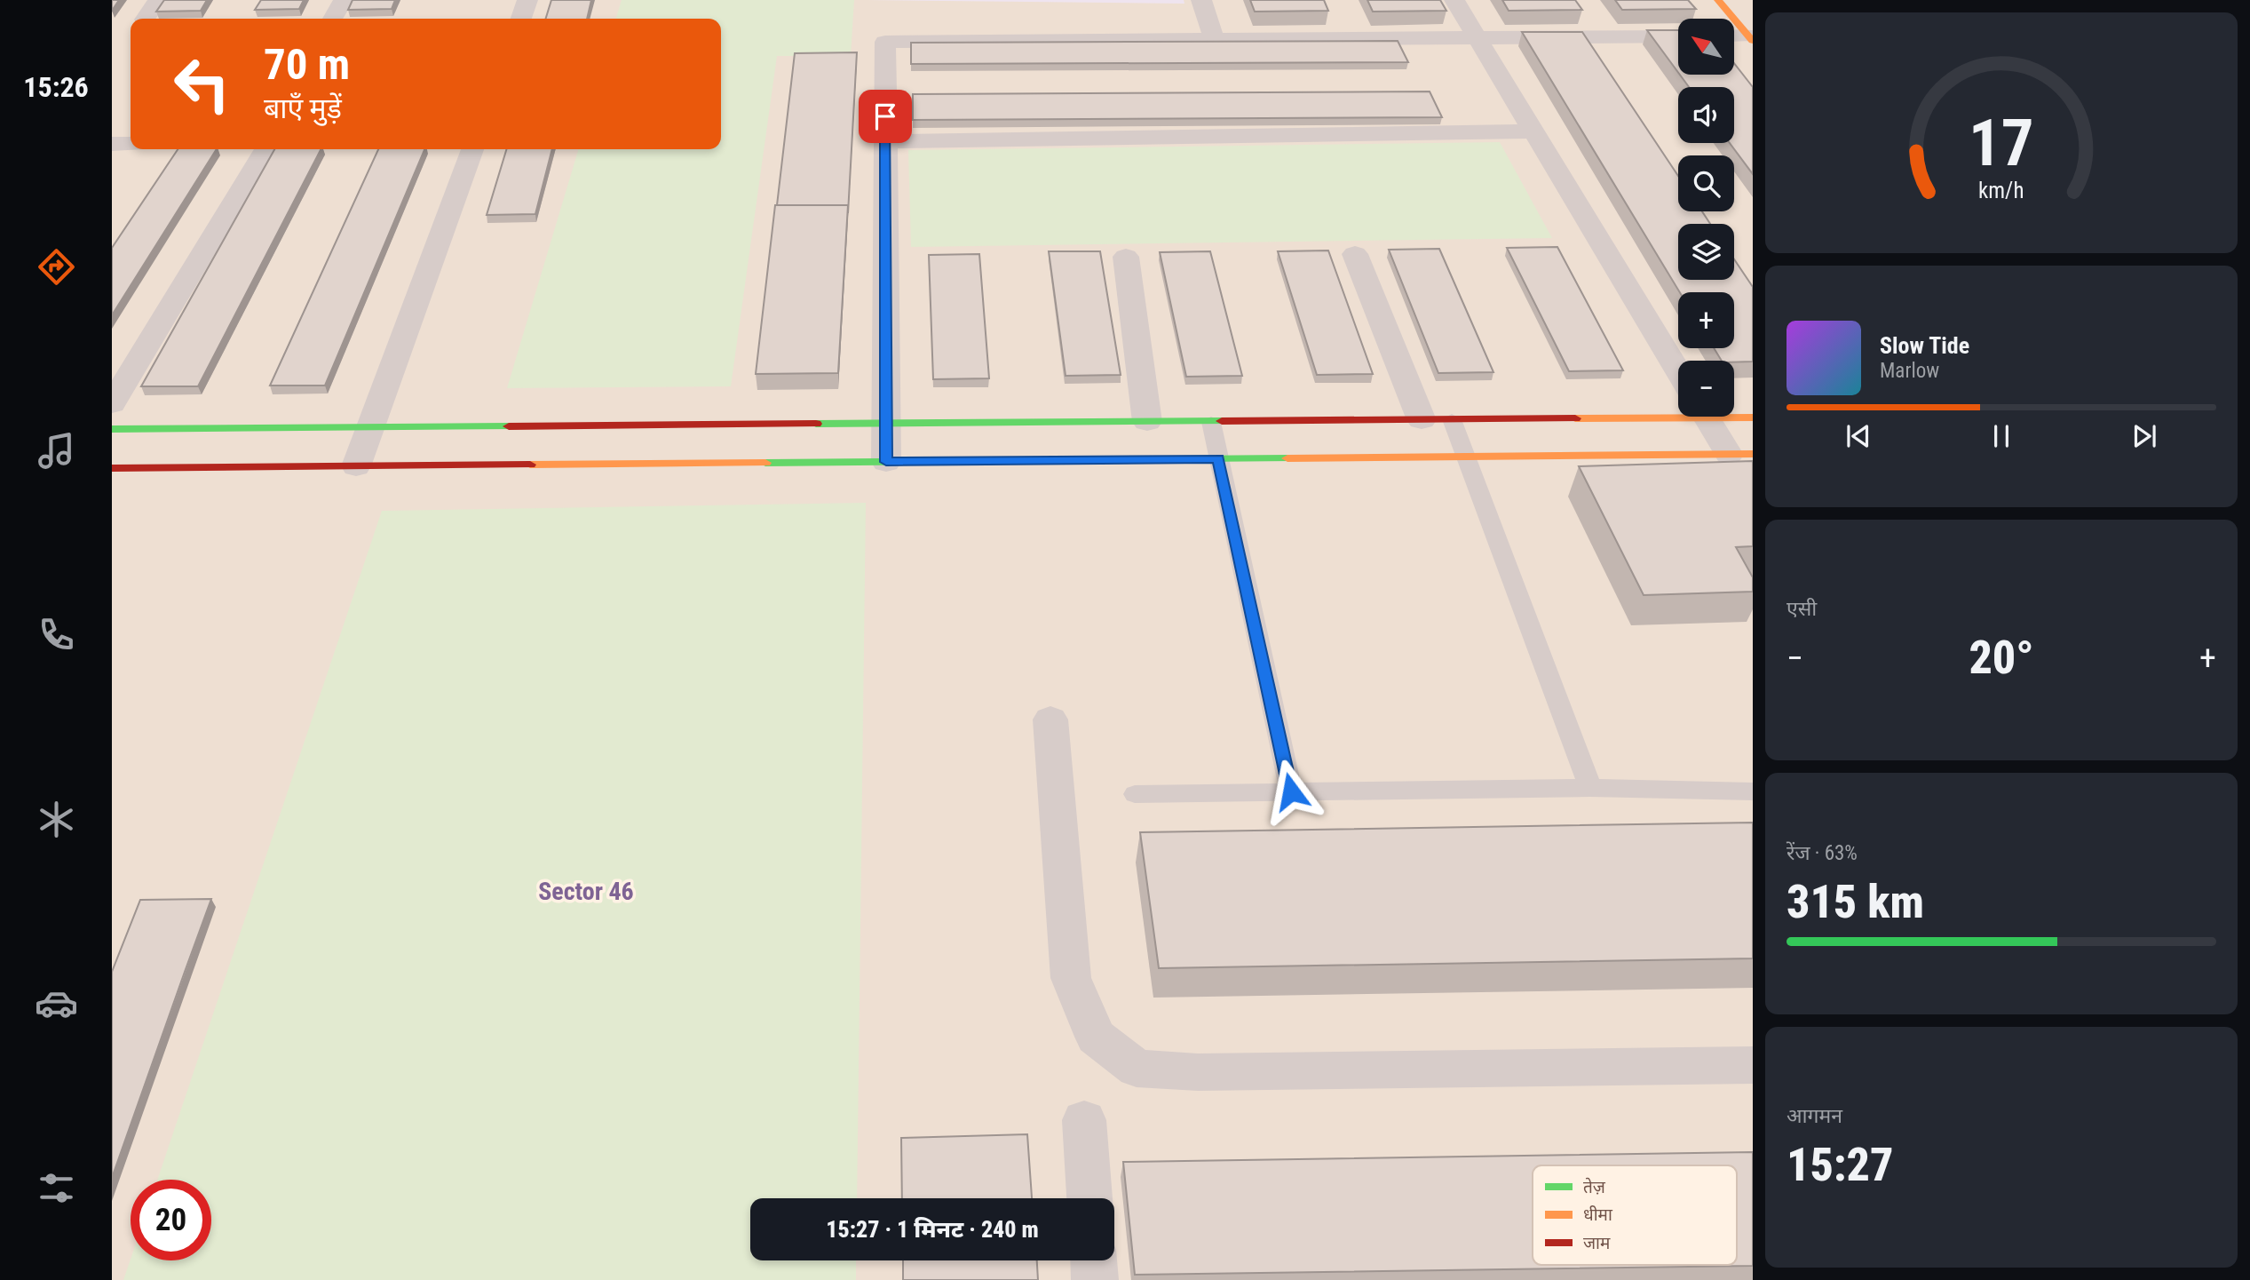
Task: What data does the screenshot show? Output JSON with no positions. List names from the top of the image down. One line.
{"districts":["Sector 46"],"legend":["तेज़","धीमा","जाम"],"north":"top left","page":{"tabs":"15:26","map_buttons":["+","−"],"turn":["70 m","बाएँ मुड़ें"],"song":["Slow Tide","Marlow"],"tile":["एसी",["रेंज · 63%","315 km"],["आगमन","15:27"]],"heat":["−","20°","+"],"limit":"20","trip":"15:27 · 1 मिनट · 240 m","gauge":["17","km/h"]}}
